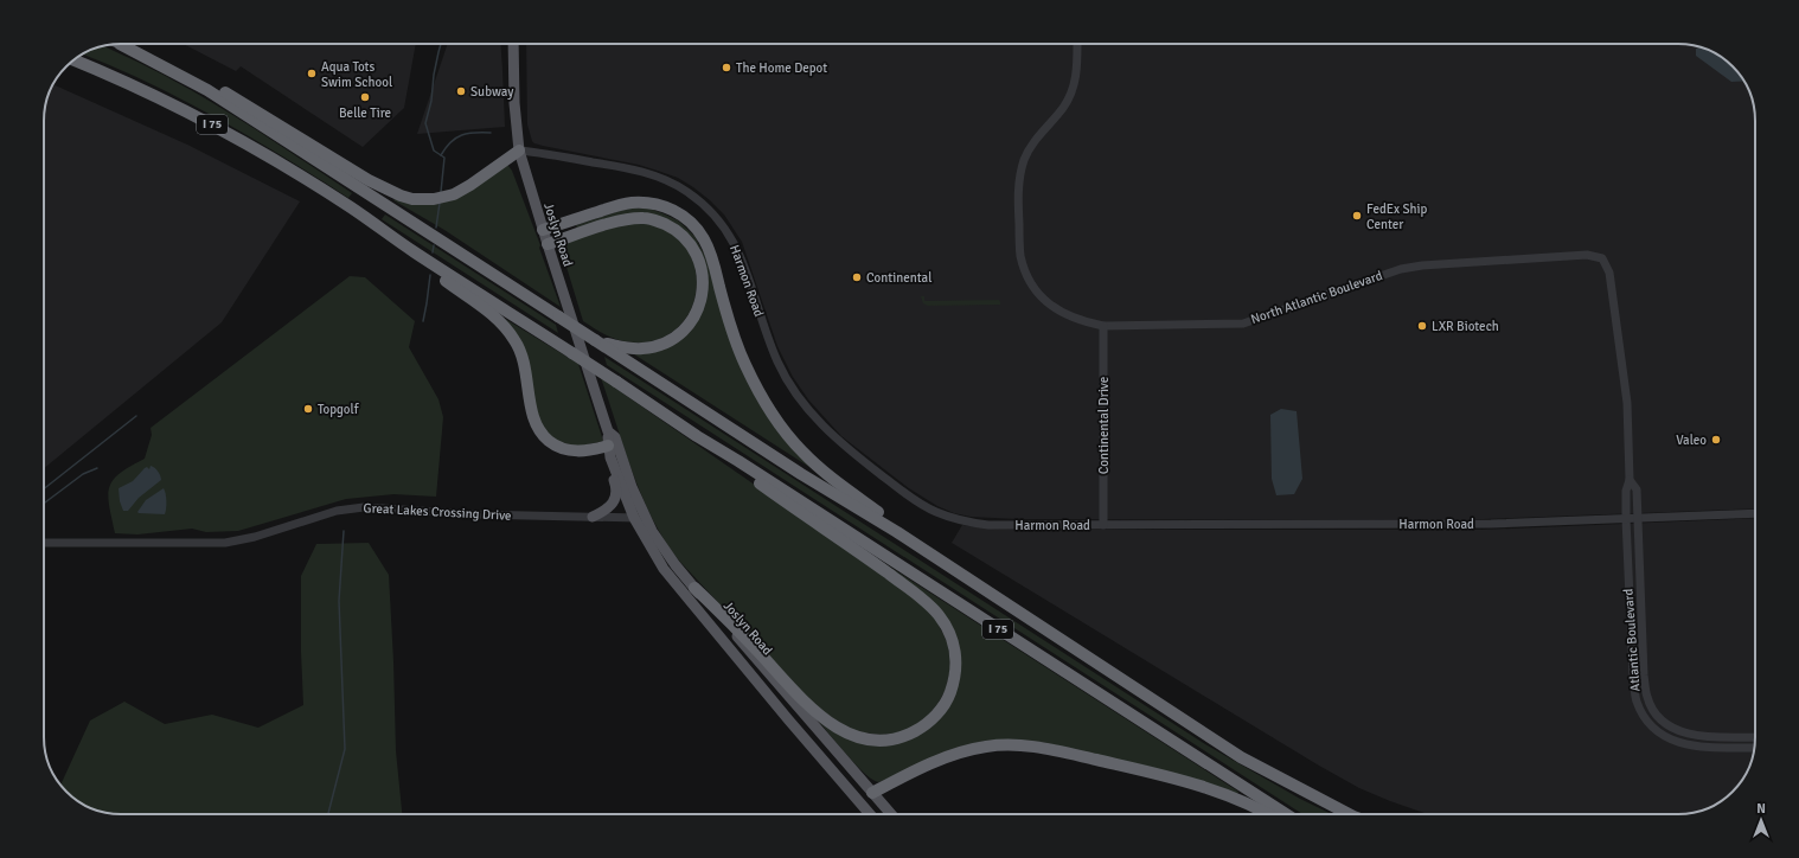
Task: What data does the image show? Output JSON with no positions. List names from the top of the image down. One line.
{"streets":{"highway":["I 75"],"main road":["Joslyn Road"],"street":["Harmon Road","North Atlantic Boulevard","Continental Drive","Great Lakes Crossing Drive","Atlantic Boulevard"]},"crossings":[["Joslyn Road","Harmon Road"],["Joslyn Road","Great Lakes Crossing Drive"],["Harmon Road","North Atlantic Boulevard"],["Harmon Road","Continental Drive"],["Harmon Road","Atlantic Boulevard"],["North Atlantic Boulevard","Continental Drive"],["North Atlantic Boulevard","Atlantic Boulevard"]],"places":["The Home Depot","Aqua Tots Swim School","Subway","Belle Tire","FedEx Ship Center","Continental","LXR Biotech","Topgolf","Valeo"],"north":"top"}
